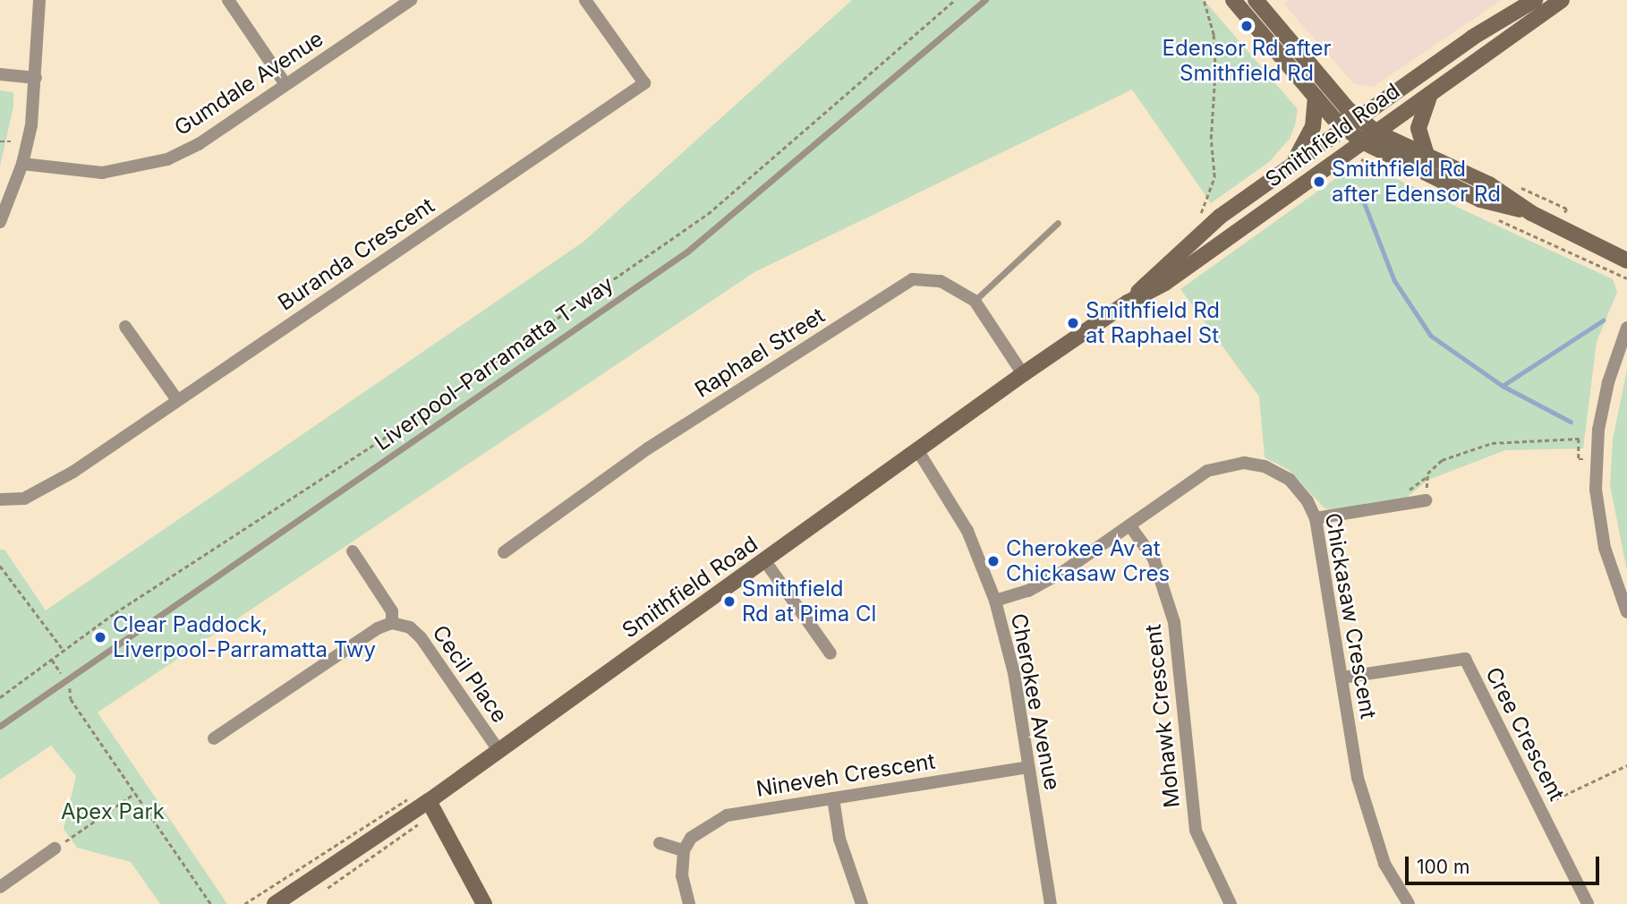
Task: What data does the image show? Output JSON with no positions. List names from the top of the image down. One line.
{"streets":{"main road":["Smithfield Road"],"street":["Gumdale Avenue","Buranda Crescent","Raphael Street","Chickasaw Crescent","Cecil Place","Cherokee Avenue","Mohawk Crescent","Cree Crescent","Nineveh Crescent"],"lane":["Liverpool–Parramatta T-way"]},"crossings":[["Smithfield Road","Raphael Street"],["Smithfield Road","Cecil Place"],["Smithfield Road","Cherokee Avenue"],["Chickasaw Crescent","Cherokee Avenue"],["Chickasaw Crescent","Mohawk Crescent"],["Chickasaw Crescent","Cree Crescent"],["Cherokee Avenue","Nineveh Crescent"]],"parks":["Apex Park"],"places":["Edensor Rd after Smithfield Rd","Smithfield Rd after Edensor Rd","Smithfield Rd at Raphael St","Cherokee Av at Chickasaw Cres","Smithfield Rd at Pima Cl","Clear Paddock, Liverpool-Parramatta Twy"],"scale_bar":"100 m"}
